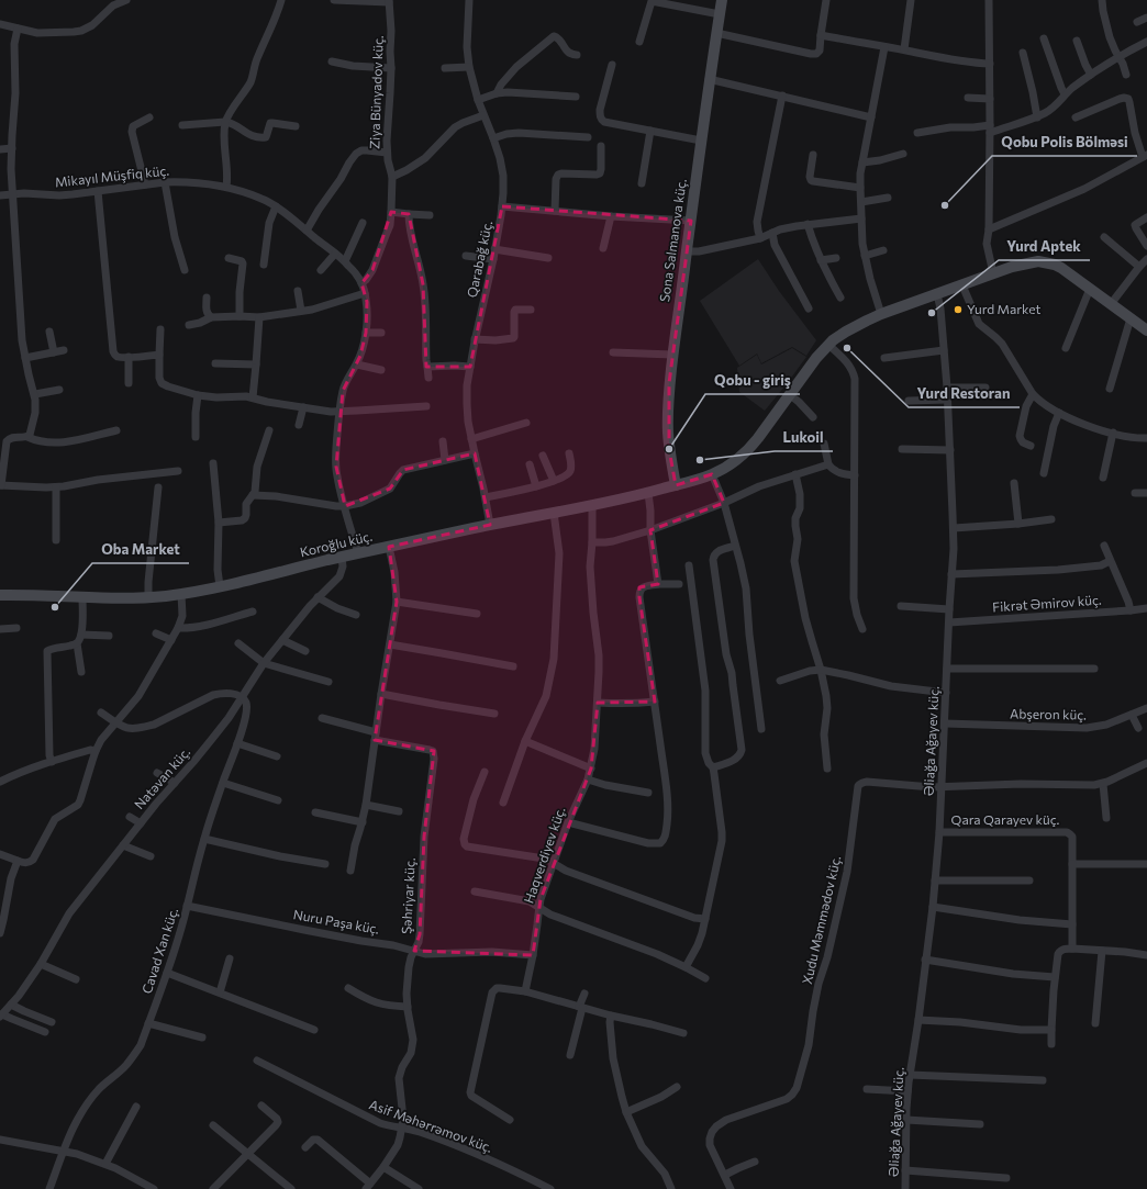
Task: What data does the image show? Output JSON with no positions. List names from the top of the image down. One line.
{"streets":{"street":["Ziya Bünyadov küç.","Mikayıl Müşfiq küç.","Sona Salmanova küç.","Qarabağ küç.","Koroğlu küç.","Fikrət Əmirov küç.","Abşeron küç.","Əliağa Ağayev küç.","Natəvan küç.","Qara Qarayev küç.","Haqverdiyev küç.","Şəhriyar küç.","Xudu Məmmədov küç.","Nuru Paşa küç.","Cavad Xan küç.","Asif Məhərrəmov küç."]},"crossings":[["Ziya Bünyadov küç.","Mikayıl Müşfiq küç."],["Mikayıl Müşfiq küç.","Koroğlu küç."],["Sona Salmanova küç.","Koroğlu küç."],["Qarabağ küç.","Koroğlu küç."],["Koroğlu küç.","Əliağa Ağayev küç."],["Koroğlu küç.","Natəvan küç."],["Koroğlu küç.","Haqverdiyev küç."],["Fikrət Əmirov küç.","Əliağa Ağayev küç."],["Abşeron küç.","Əliağa Ağayev küç."],["Əliağa Ağayev küç.","Qara Qarayev küç."],["Əliağa Ağayev küç.","Xudu Məmmədov küç."],["Natəvan küç.","Cavad Xan küç."],["Haqverdiyev küç.","Nuru Paşa küç."],["Şəhriyar küç.","Nuru Paşa küç."],["Şəhriyar küç.","Asif Məhərrəmov küç."],["Nuru Paşa küç.","Cavad Xan küç."]],"places":["Qobu Polis Bölməsi","Yurd Market","Yurd Aptek","Yurd Restoran","Qobu - giriş","Lukoil","Oba Market"]}
